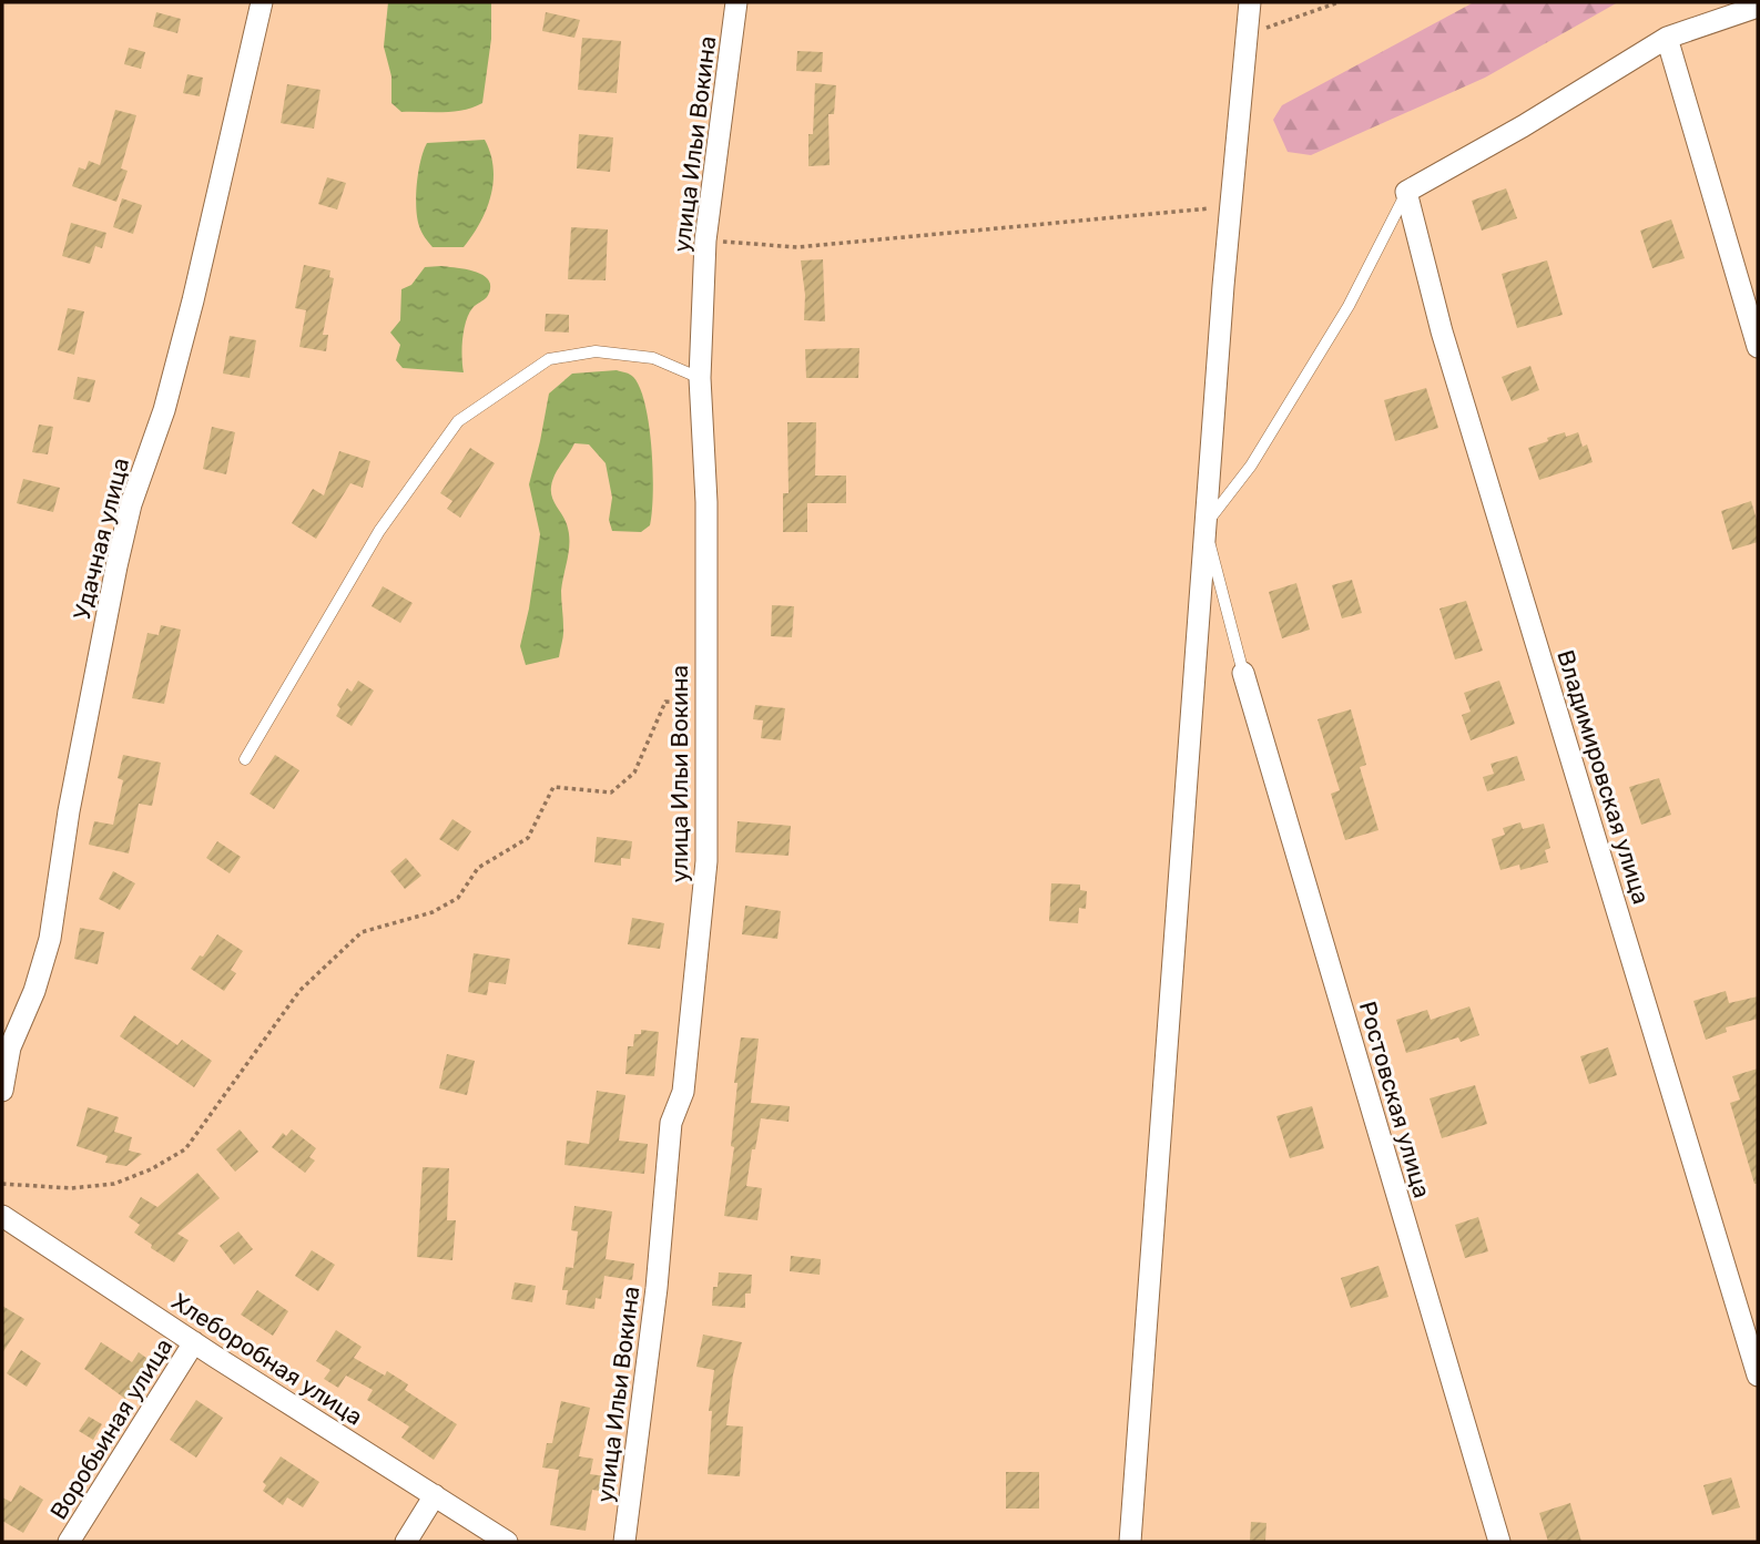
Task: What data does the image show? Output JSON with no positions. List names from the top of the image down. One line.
{"streets":{"street":["улица Ильи Вокина","Удачная улица","Владимировская улица","Ростовская улица","Хлеборобная улица","Воробьиная улица"]},"crossings":[["Хлеборобная улица","Воробьиная улица"]]}
